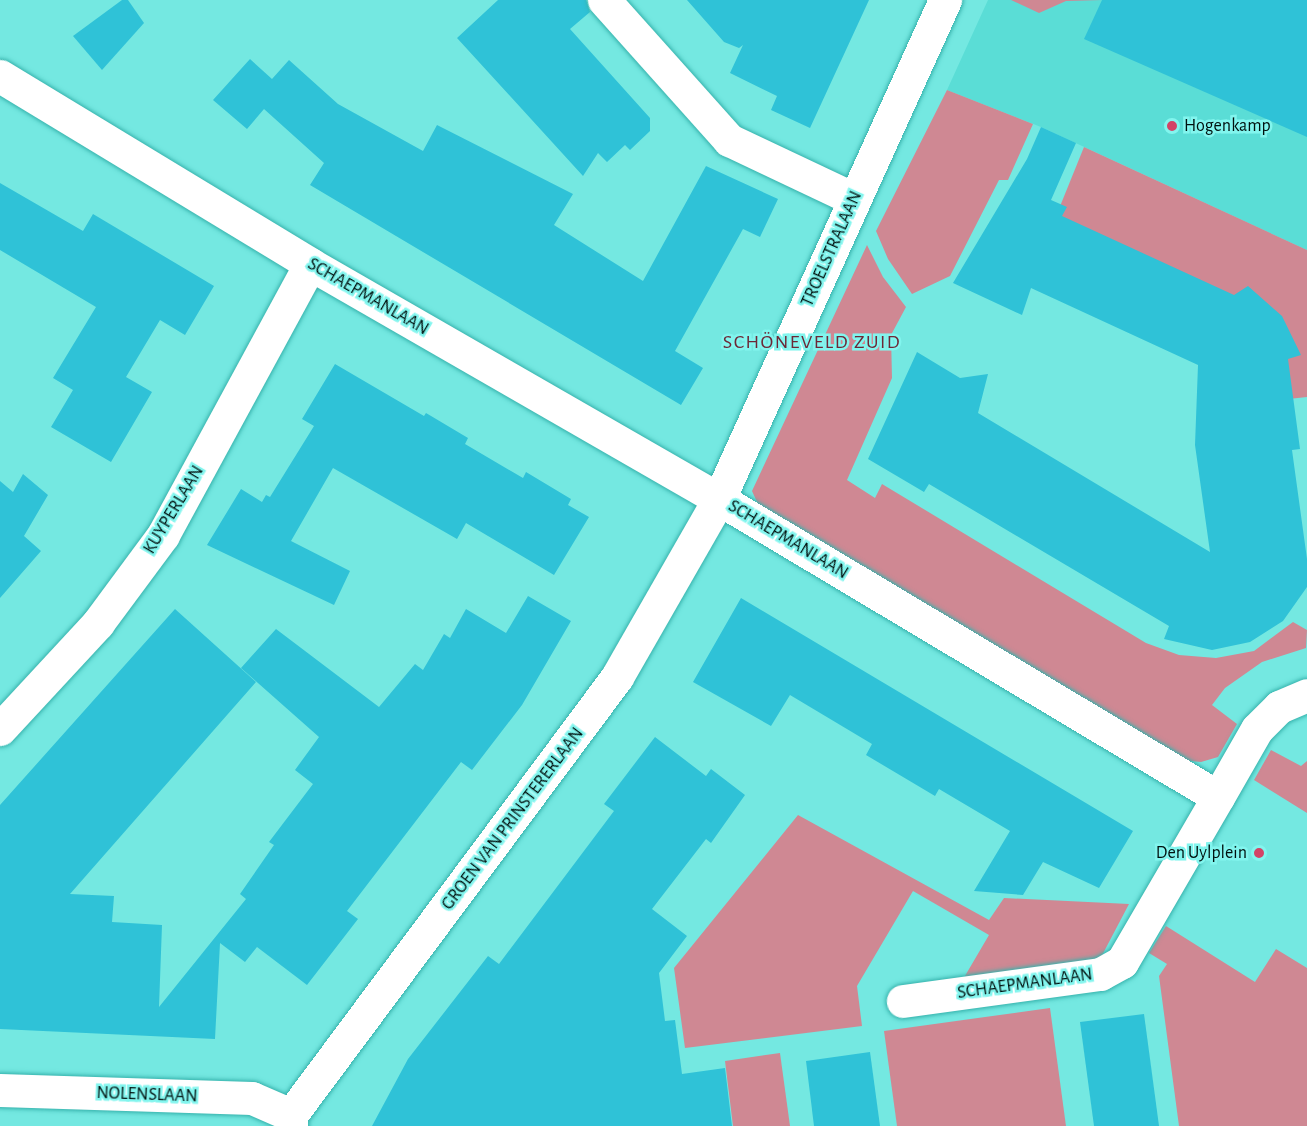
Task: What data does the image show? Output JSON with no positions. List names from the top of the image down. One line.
{"streets":{"street":["TROELSTRALAAN","SCHAEPMANLAAN","KUYPERLAAN","GROEN VAN PRINSTERERLAAN","NOLENSLAAN"]},"crossings":[["TROELSTRALAAN","SCHAEPMANLAAN"],["TROELSTRALAAN","GROEN VAN PRINSTERERLAAN"],["SCHAEPMANLAAN","KUYPERLAAN"],["SCHAEPMANLAAN","GROEN VAN PRINSTERERLAAN"],["GROEN VAN PRINSTERERLAAN","NOLENSLAAN"]],"districts":["SCHÖNEVELD ZUID"],"places":["Hogenkamp","Den Uylplein"]}
